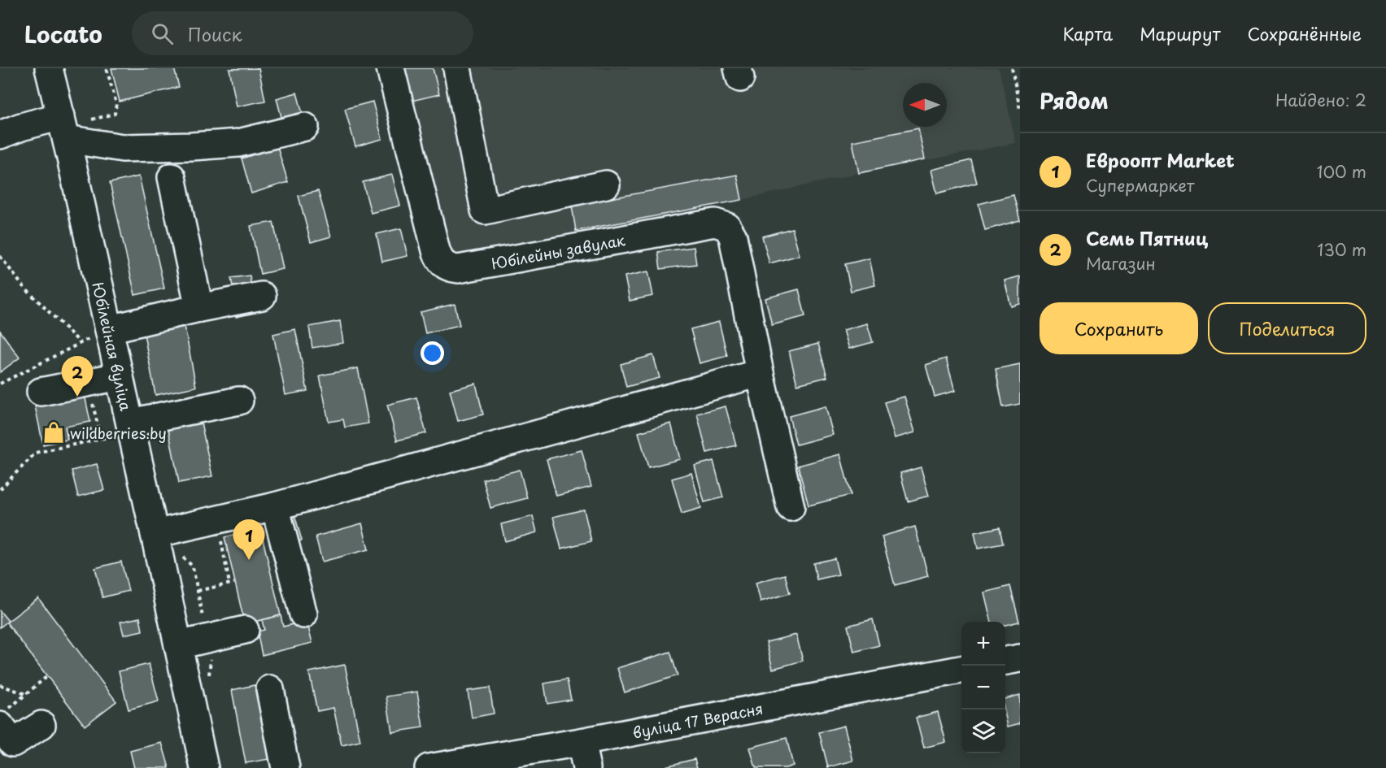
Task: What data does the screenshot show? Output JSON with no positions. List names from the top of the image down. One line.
{"streets":{"street":["Юбілейны завулак","Юбілейная вуліца","вуліца 17 Верасня"]},"places":{"shop":["wildberries.by"]},"north":"left","page":{"header":"Locato","search":"Поиск","nav":["Карта","Маршрут","Сохранённые"],"heading":["Рядом","Найдено: 2"],"list":[{"mark":"1","name":"Евроопт Market","note":"Супермаркет","value":"100 m"},{"mark":"2","name":"Семь Пятниц","note":"Магазин","value":"130 m"}],"buttons":["Сохранить","Поделиться"],"pins":["2","1"],"map_buttons":["+","−"]}}
